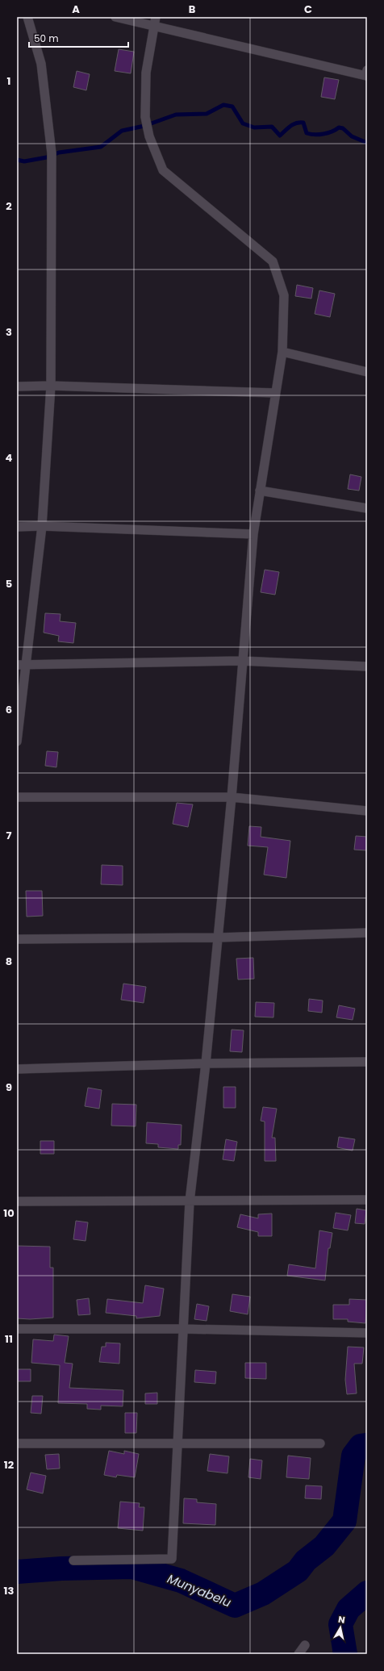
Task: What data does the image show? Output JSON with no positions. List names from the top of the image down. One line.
{"water":["Munyabelu"],"scale_bar":"50 m","north":"top","grid":{"columns":["A","B","C"],"rows":["1","2","3","4","5","6","7","8","9","10","11","12","13"]}}
